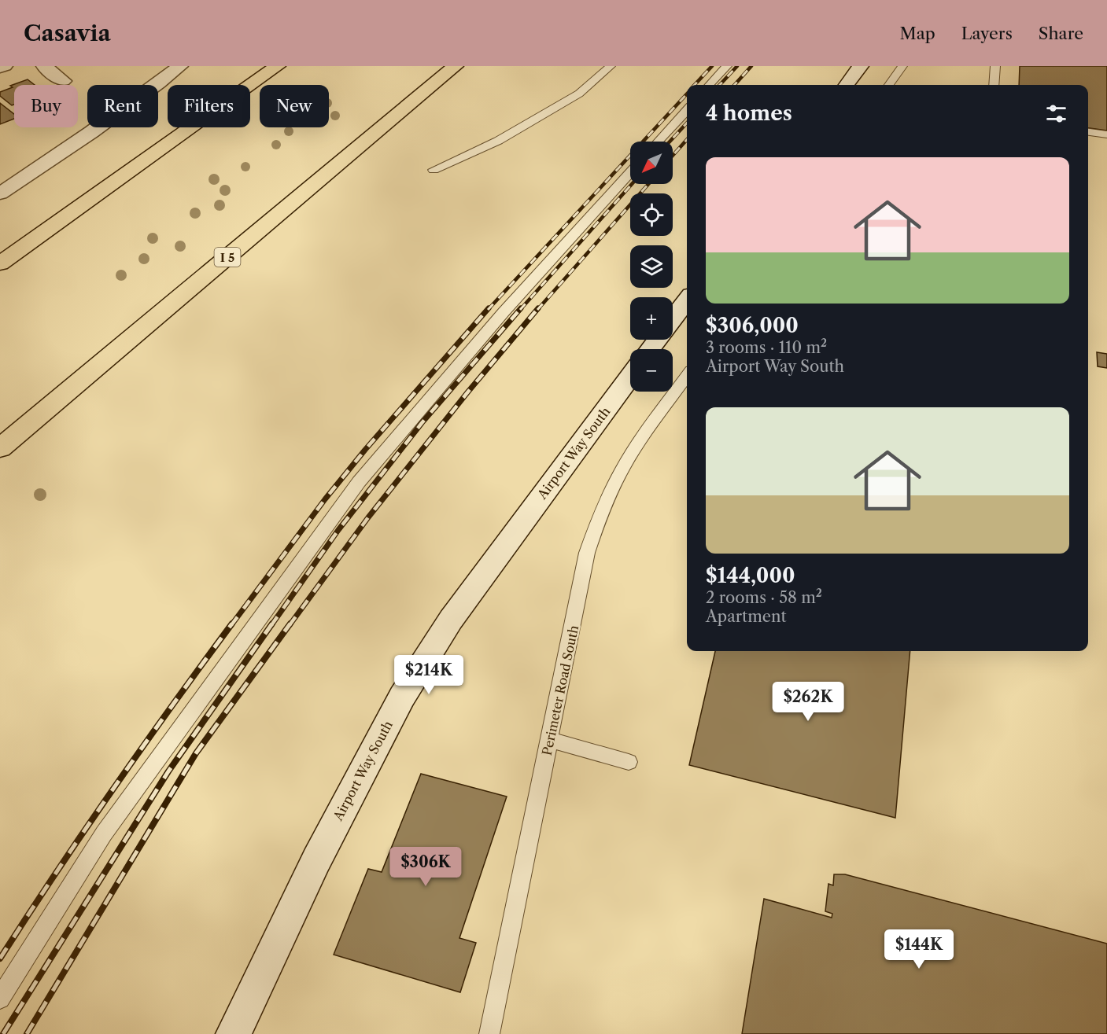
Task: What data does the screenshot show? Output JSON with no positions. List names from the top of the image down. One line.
{"streets":{"highway":["I 5"],"main road":["Airport Way South"],"lane":["Perimeter Road South"]},"north":"bottom left","page":{"header":"Casavia","nav":["Map","Layers","Share"],"chip":["Buy","Rent","Filters","New"],"heading":"4 homes","map_buttons":["+","−"],"list":[{"name":"$306,000","note":"3 rooms · 110 m² · Airport Way South"},{"name":"$144,000","note":"2 rooms · 58 m² · Apartment"}],"price":["$214K","$262K","$306K","$144K"]}}
